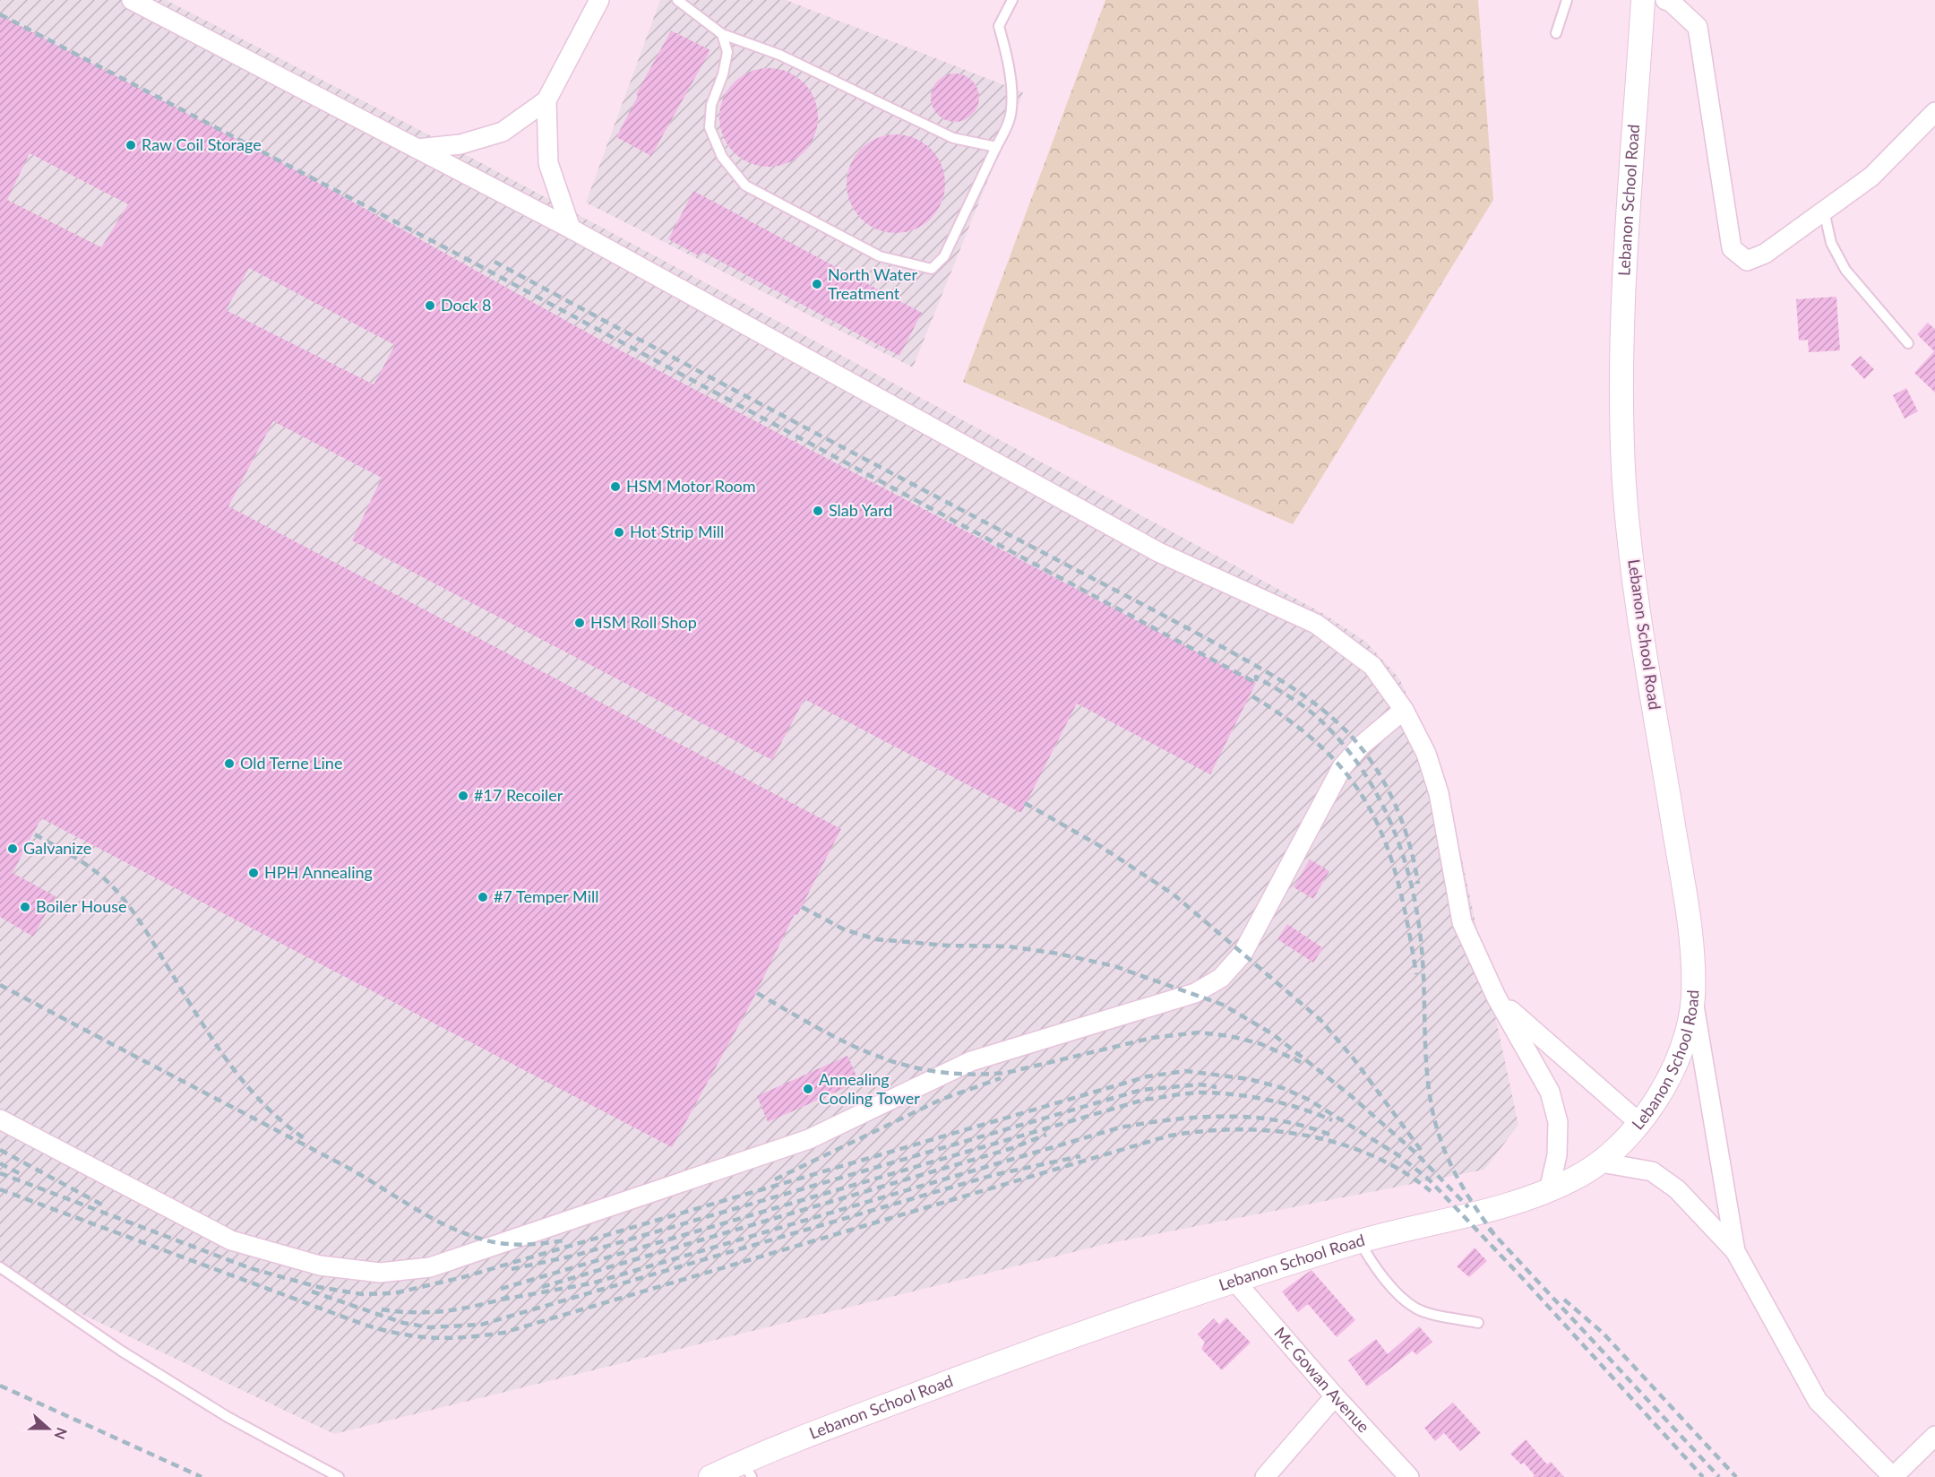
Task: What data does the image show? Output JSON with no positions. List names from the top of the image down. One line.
{"streets":{"street":["Lebanon School Road","Mc Gowan Avenue"]},"crossings":[["Lebanon School Road","Mc Gowan Avenue"]],"places":["Raw Coil Storage","North Water Treatment","Dock 8","HSM Motor Room","Slab Yard","Hot Strip Mill","HSM Roll Shop","Old Terne Line","#17 Recoiler","Galvanize","HPH Annealing","#7 Temper Mill","Boiler House","Annealing Cooling Tower"],"north":"right"}
